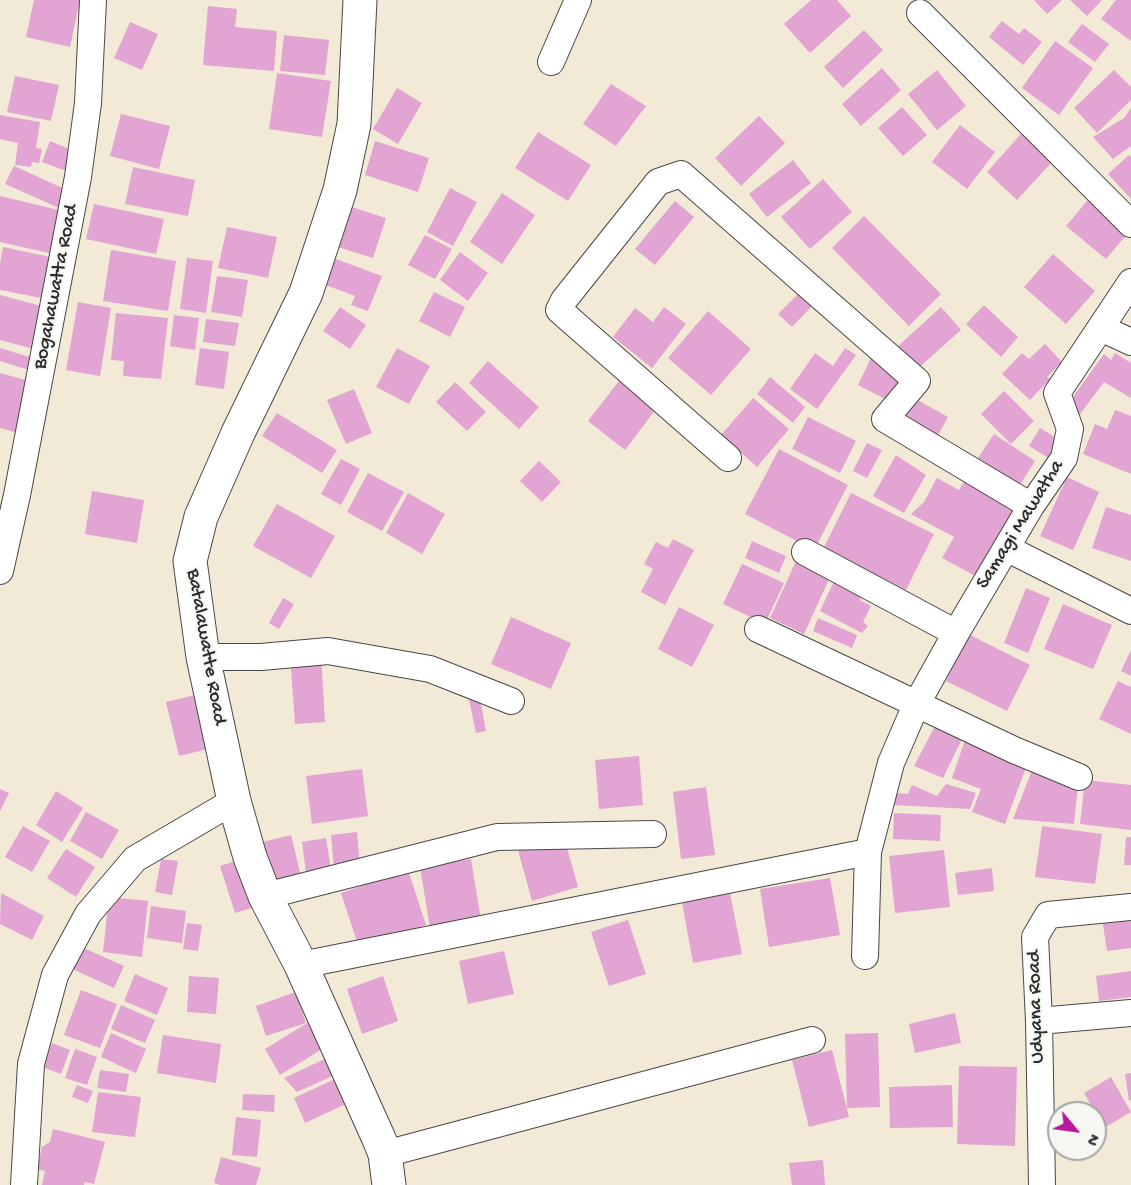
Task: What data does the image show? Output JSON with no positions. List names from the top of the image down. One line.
{"streets":{"street":["Bogahawatta Road","Samagi Mawatha","Batalawatte Road","Udyana Road"]},"north":"bottom right"}
